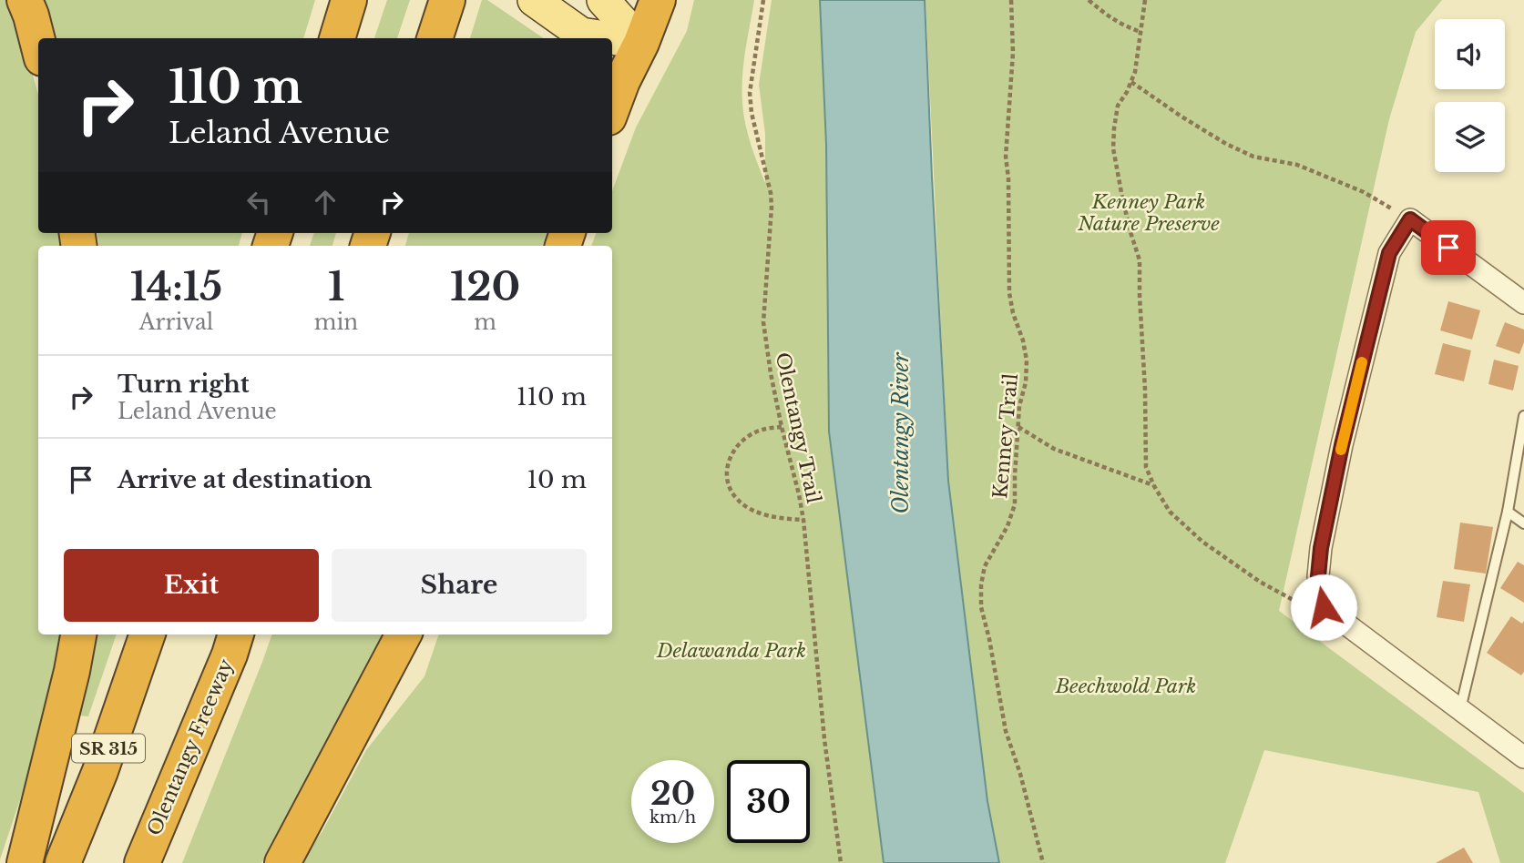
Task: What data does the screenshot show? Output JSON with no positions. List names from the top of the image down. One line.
{"streets":{"highway":["Olentangy Freeway","SR 315"],"path":["Olentangy Trail","Kenney Trail"]},"water":["Olentangy River"],"parks":["Kenney Park Nature Preserve","Delawanda Park","Beechwold Park"],"page":{"turn":["110 m","Leland Avenue"],"eta":["14:15","Arrival","1","min","120","m"],"list":[{"name":"Turn right","note":"Leland Avenue","value":"110 m"},{"name":"Arrive at destination","value":"10 m"}],"buttons":["Exit","Share"],"speed":"20 km/h","limit":"30"}}
